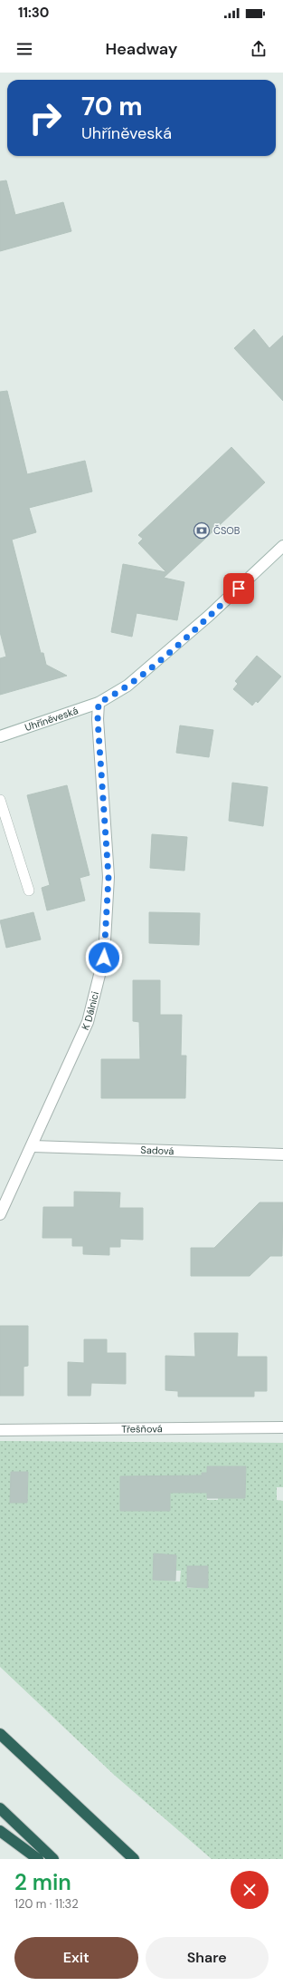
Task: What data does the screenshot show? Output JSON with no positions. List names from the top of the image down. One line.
{"streets":{"street":["Uhříněveská","K Dálnici","Sadová","Třešňová"]},"crossings":[["Uhříněveská","K Dálnici"],["K Dálnici","Sadová"]],"places":{"bank":["ČSOB"]},"page":{"status":"11:30","header":"Headway","turn":["70 m","Uhříněveská"],"heading":["2 min","120 m · 11:32"],"buttons":["Exit","Share"]}}
